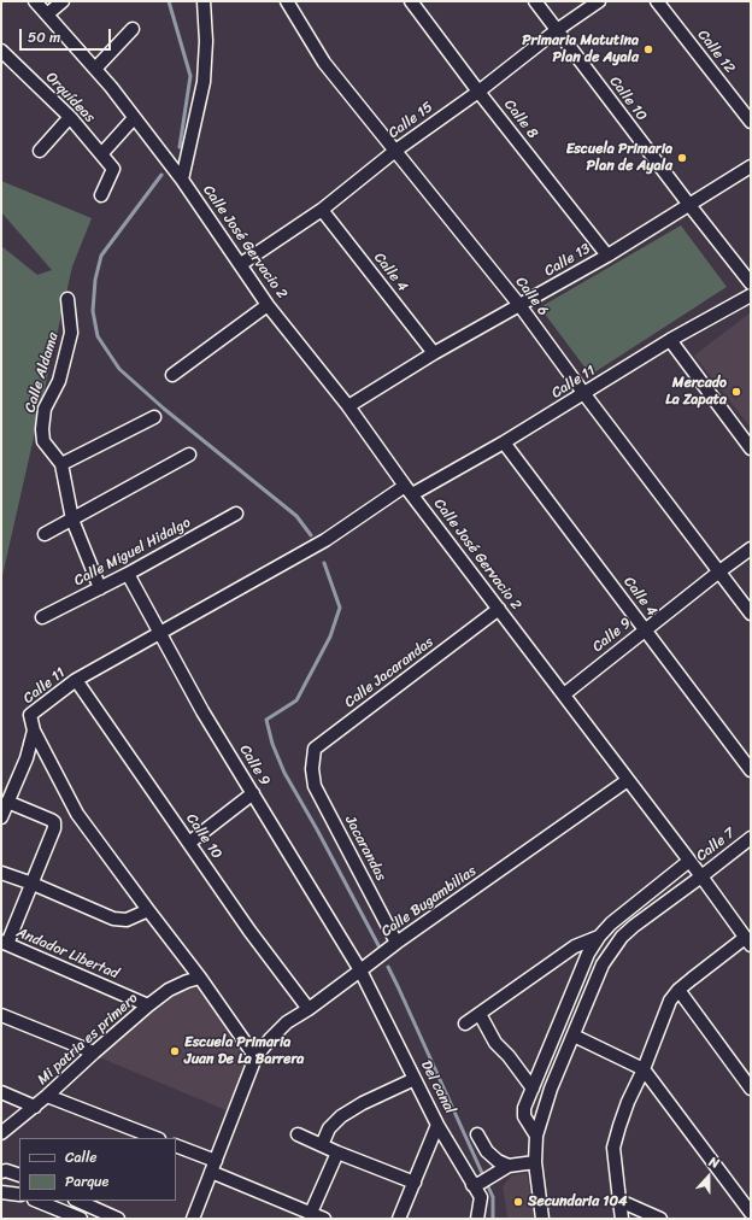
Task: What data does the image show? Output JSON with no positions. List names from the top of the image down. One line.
{"streets":{"street":["Calle 12","Orquídeas","Calle 10","Calle 8","Calle 15","Calle José Gervacio 2","Calle 13","Calle 4","Calle 6","Calle Aldama","Calle 11","Calle Miguel Hidalgo","Calle 9","Calle Jacarandas","Calle 7","Jacarandas","Calle Bugambilias","Andador Libertad","Mi patria es primero","Del canal"]},"crossings":[["Calle 10","Calle 15"],["Calle 10","Calle 13"],["Calle 10","Calle 11"],["Calle 10","Calle Bugambilias"],["Calle 8","Calle 15"],["Calle 8","Calle 13"],["Calle 15","Calle José Gervacio 2"],["Calle 15","Calle 4"],["Calle 15","Calle 6"],["Calle José Gervacio 2","Calle 13"],["Calle José Gervacio 2","Calle 11"],["Calle José Gervacio 2","Calle 9"],["Calle José Gervacio 2","Calle Jacarandas"],["Calle José Gervacio 2","Calle 7"],["Calle José Gervacio 2","Calle Bugambilias"],["Calle 13","Calle 4"],["Calle 13","Calle 6"],["Calle 4","Calle 11"],["Calle 4","Calle 9"],["Calle 6","Calle 11"],["Calle 6","Calle 9"],["Calle Aldama","Calle Miguel Hidalgo"],["Calle 11","Calle 9"],["Calle Miguel Hidalgo","Calle 9"],["Calle 9","Calle Bugambilias"],["Calle 9","Del canal"],["Calle Jacarandas","Jacarandas"],["Jacarandas","Calle Bugambilias"],["Calle Bugambilias","Del canal"],["Andador Libertad","Mi patria es primero"]],"places":["Primaria Matutina Plan de Ayala","Escuela Primaria Plan de Ayala","Mercado La Zapata","Escuela Primaria Juan De La Barrera","Secundaria 104"],"legend":["Calle","Parque"],"scale_bar":"50 m","north":"top"}
